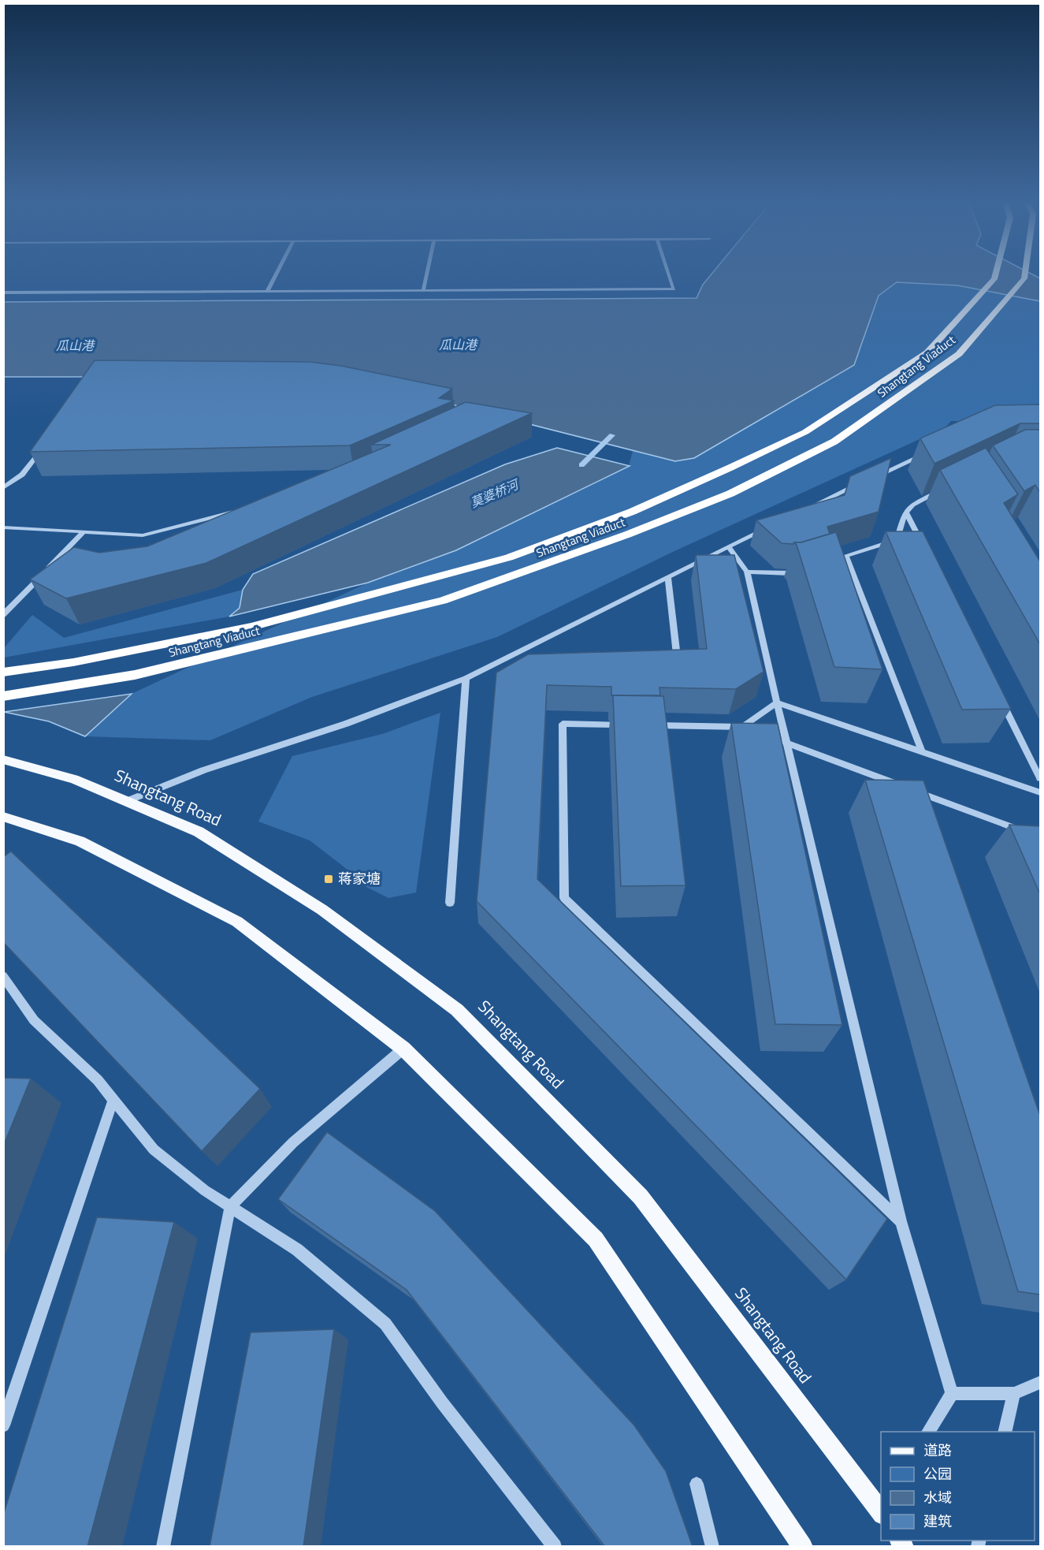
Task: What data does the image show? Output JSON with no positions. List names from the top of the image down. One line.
{"streets":{"highway":["Shangtang Viaduct"],"main road":["Shangtang Road"]},"water":["瓜山港","莫婆桥河"],"places":{"transit":["蒋家塘"]},"legend":["道路","公园","水域","建筑"]}
